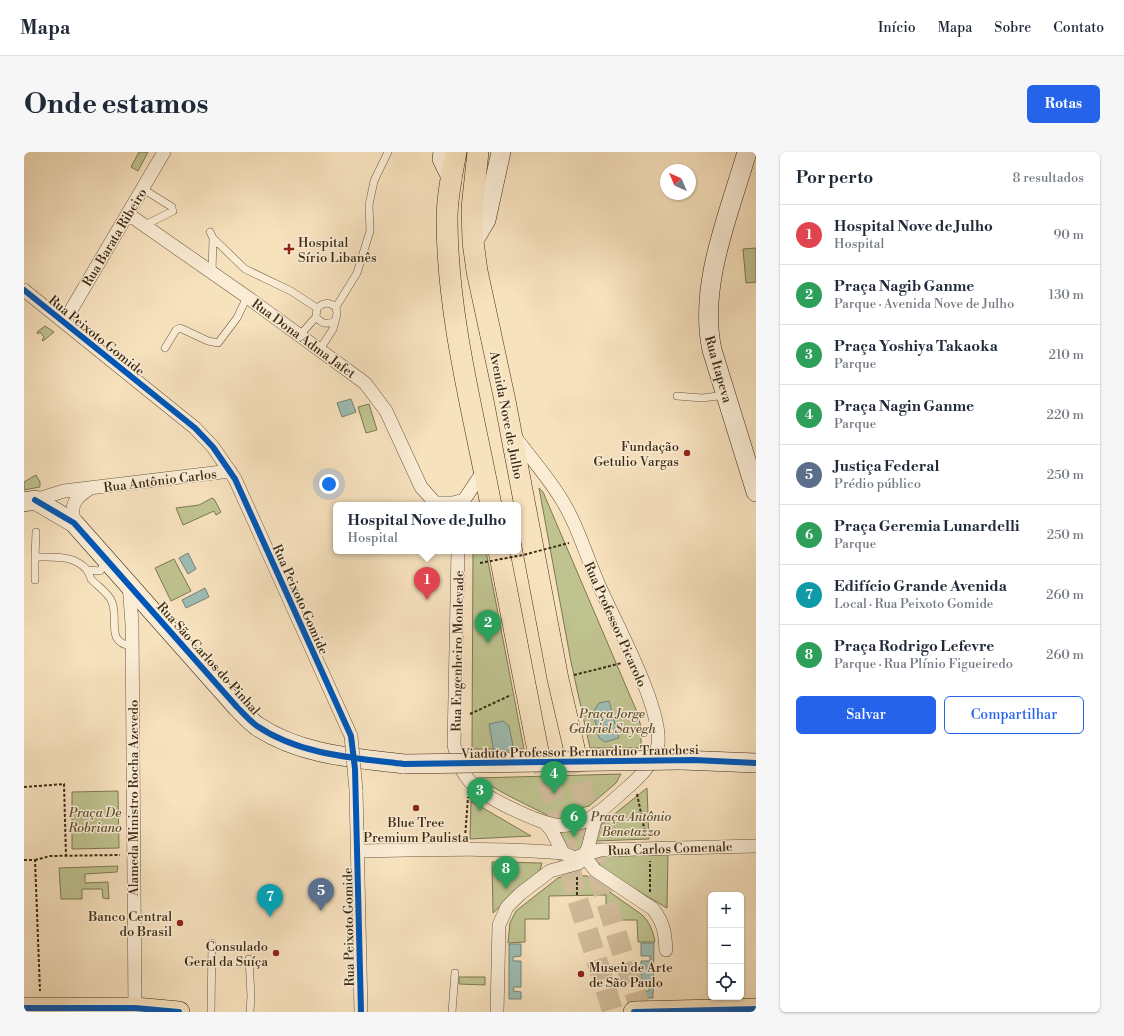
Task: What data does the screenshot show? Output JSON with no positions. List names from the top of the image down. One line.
{"streets":{"main road":["Avenida Nove de Julho"],"street":["Rua Barata Ribeiro","Rua Peixoto Gomide","Rua Dona Adma Jafet","Rua Itapeva","Rua Antônio Carlos","Rua Professor Picarolo","Rua Engenheiro Monlevade","Rua São Carlos do Pinhal","Viaduto Professor Bernardino Tranchesi","Alameda Ministro Rocha Azevedo","Rua Carlos Comenale"]},"crossings":[["Rua Barata Ribeiro","Rua Peixoto Gomide"],["Rua Barata Ribeiro","Rua Dona Adma Jafet"],["Rua Peixoto Gomide","Rua Antônio Carlos"],["Avenida Nove de Julho","Rua Professor Picarolo"],["Rua Antônio Carlos","Rua São Carlos do Pinhal"],["Rua Professor Picarolo","Rua Engenheiro Monlevade"],["Rua São Carlos do Pinhal","Viaduto Professor Bernardino Tranchesi"],["Rua São Carlos do Pinhal","Alameda Ministro Rocha Azevedo"]],"parks":["Praça Jorge Gabriel Sayegh","Praça De Robriano","Praça Antônio Benetazzo"],"places":{"health":["Hospital Sírio Libanês"],"other":["Fundação Getulio Vargas","Blue Tree Premium Paulista","Banco Central do Brasil","Consulado Geral da Suíça","Museu de Arte de São Paulo"]},"north":"top left","page":{"header":"Mapa","nav":["Início","Mapa","Sobre","Contato"],"buttons":["Rotas",["Salvar","Compartilhar"]],"title":"Onde estamos","heading":["Por perto","8 resultados"],"list":[{"mark":"1","name":"Hospital Nove de Julho","note":"Hospital","value":"90 m"},{"mark":"2","name":"Praça Nagib Ganme","note":"Parque · Avenida Nove de Julho","value":"130 m"},{"mark":"3","name":"Praça Yoshiya Takaoka","note":"Parque","value":"210 m"},{"mark":"4","name":"Praça Nagin Ganme","note":"Parque","value":"220 m"},{"mark":"5","name":"Justiça Federal","note":"Prédio público","value":"250 m"},{"mark":"6","name":"Praça Geremia Lunardelli","note":"Parque","value":"250 m"},{"mark":"7","name":"Edifício Grande Avenida","note":"Local · Rua Peixoto Gomide","value":"260 m"},{"mark":"8","name":"Praça Rodrigo Lefevre","note":"Parque · Rua Plínio Figueiredo","value":"260 m"}],"popup":["Hospital Nove de Julho","Hospital"],"pins":["1","2","4","3","6","8","5","7"],"map_buttons":["+","−"]}}
